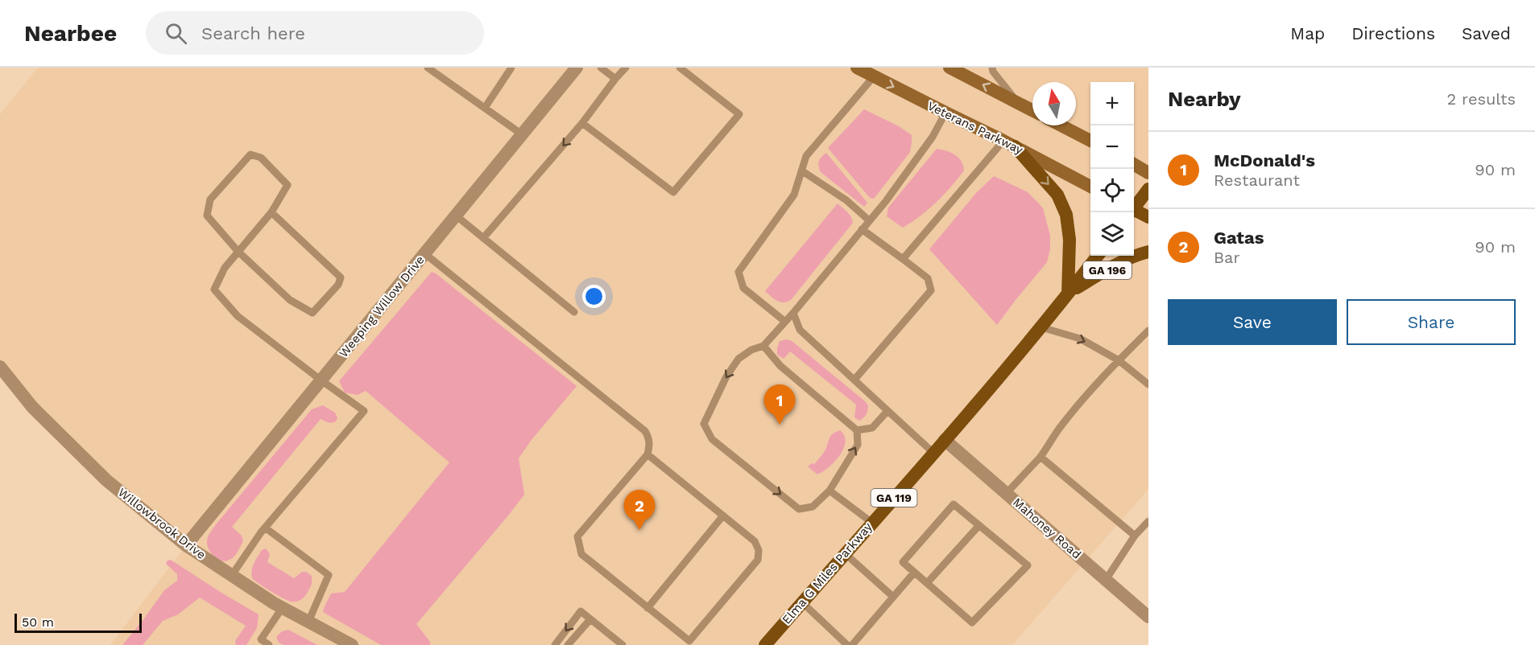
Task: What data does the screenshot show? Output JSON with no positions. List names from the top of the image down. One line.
{"streets":{"main road":["Veterans Parkway","GA 196","GA 119","Elma G Miles Parkway"],"street":["Weeping Willow Drive","Willowbrook Drive","Mahoney Road"]},"crossings":[["GA 196","GA 119"],["Weeping Willow Drive","Willowbrook Drive"],["GA 119","Elma G Miles Parkway"],["Mahoney Road","Elma G Miles Parkway"]],"scale_bar":"50 m","north":"top","page":{"header":"Nearbee","search":"Search here","nav":["Map","Directions","Saved"],"heading":["Nearby","2 results"],"map_buttons":["+","−"],"list":[{"mark":"1","name":"McDonald's","note":"Restaurant","value":"90 m"},{"mark":"2","name":"Gatas","note":"Bar","value":"90 m"}],"buttons":["Save","Share"],"pins":["1","2"],"scale":"50 m"}}
